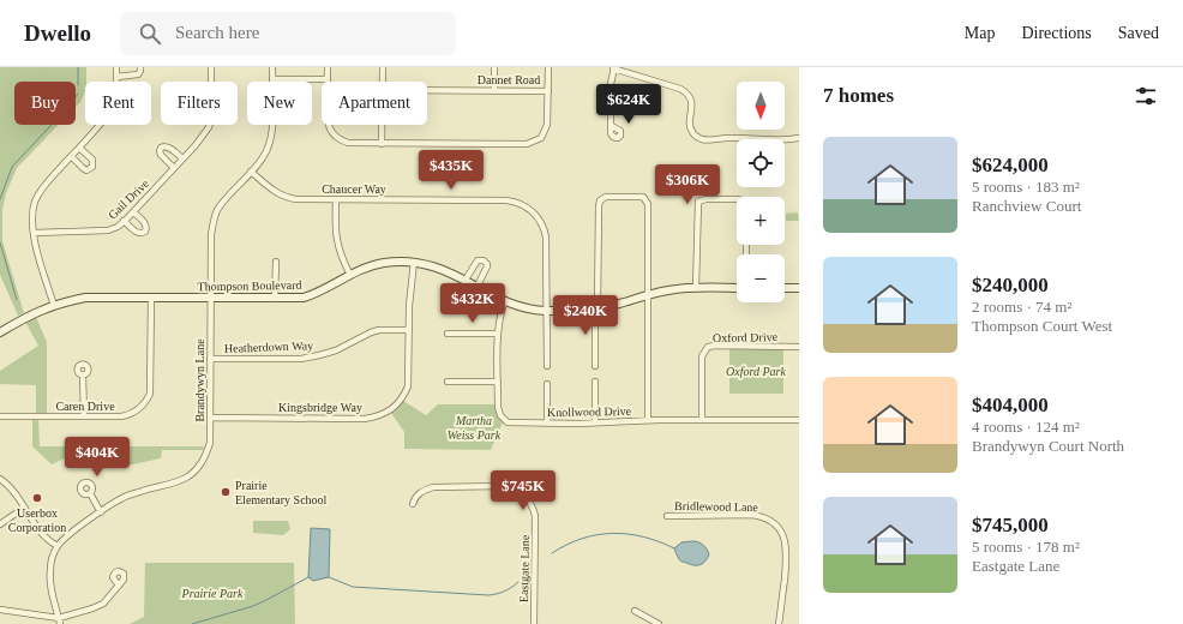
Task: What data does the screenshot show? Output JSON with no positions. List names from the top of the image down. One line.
{"streets":{"street":["Dannet Road","Chaucer Way","Gail Drive","Thompson Boulevard","Oxford Drive","Heatherdown Way","Brandywyn Lane","Caren Drive","Kingsbridge Way","Knollwood Drive","Bridlewood Lane","Eastgate Lane"]},"crossings":[["Chaucer Way","Thompson Boulevard"],["Chaucer Way","Brandywyn Lane"],["Thompson Boulevard","Brandywyn Lane"],["Thompson Boulevard","Caren Drive"],["Thompson Boulevard","Kingsbridge Way"],["Thompson Boulevard","Knollwood Drive"],["Oxford Drive","Knollwood Drive"],["Heatherdown Way","Brandywyn Lane"],["Heatherdown Way","Kingsbridge Way"],["Brandywyn Lane","Kingsbridge Way"]],"parks":["Oxford Park","Martha Weiss Park","Prairie Park"],"places":["Prairie Elementary School","Userbox Corporation"],"north":"bottom","page":{"header":"Dwello","search":"Search here","nav":["Map","Directions","Saved"],"heading":"7 homes","map_buttons":["+","−"],"chip":["Buy","Rent","Filters","New","Apartment"],"price":["$624K","$435K","$306K","$432K","$240K","$404K","$745K"],"list":[{"name":"$624,000","note":"5 rooms · 183 m² · Ranchview Court"},{"name":"$240,000","note":"2 rooms · 74 m² · Thompson Court West"},{"name":"$404,000","note":"4 rooms · 124 m² · Brandywyn Court North"},{"name":"$745,000","note":"5 rooms · 178 m² · Eastgate Lane"}]}}
